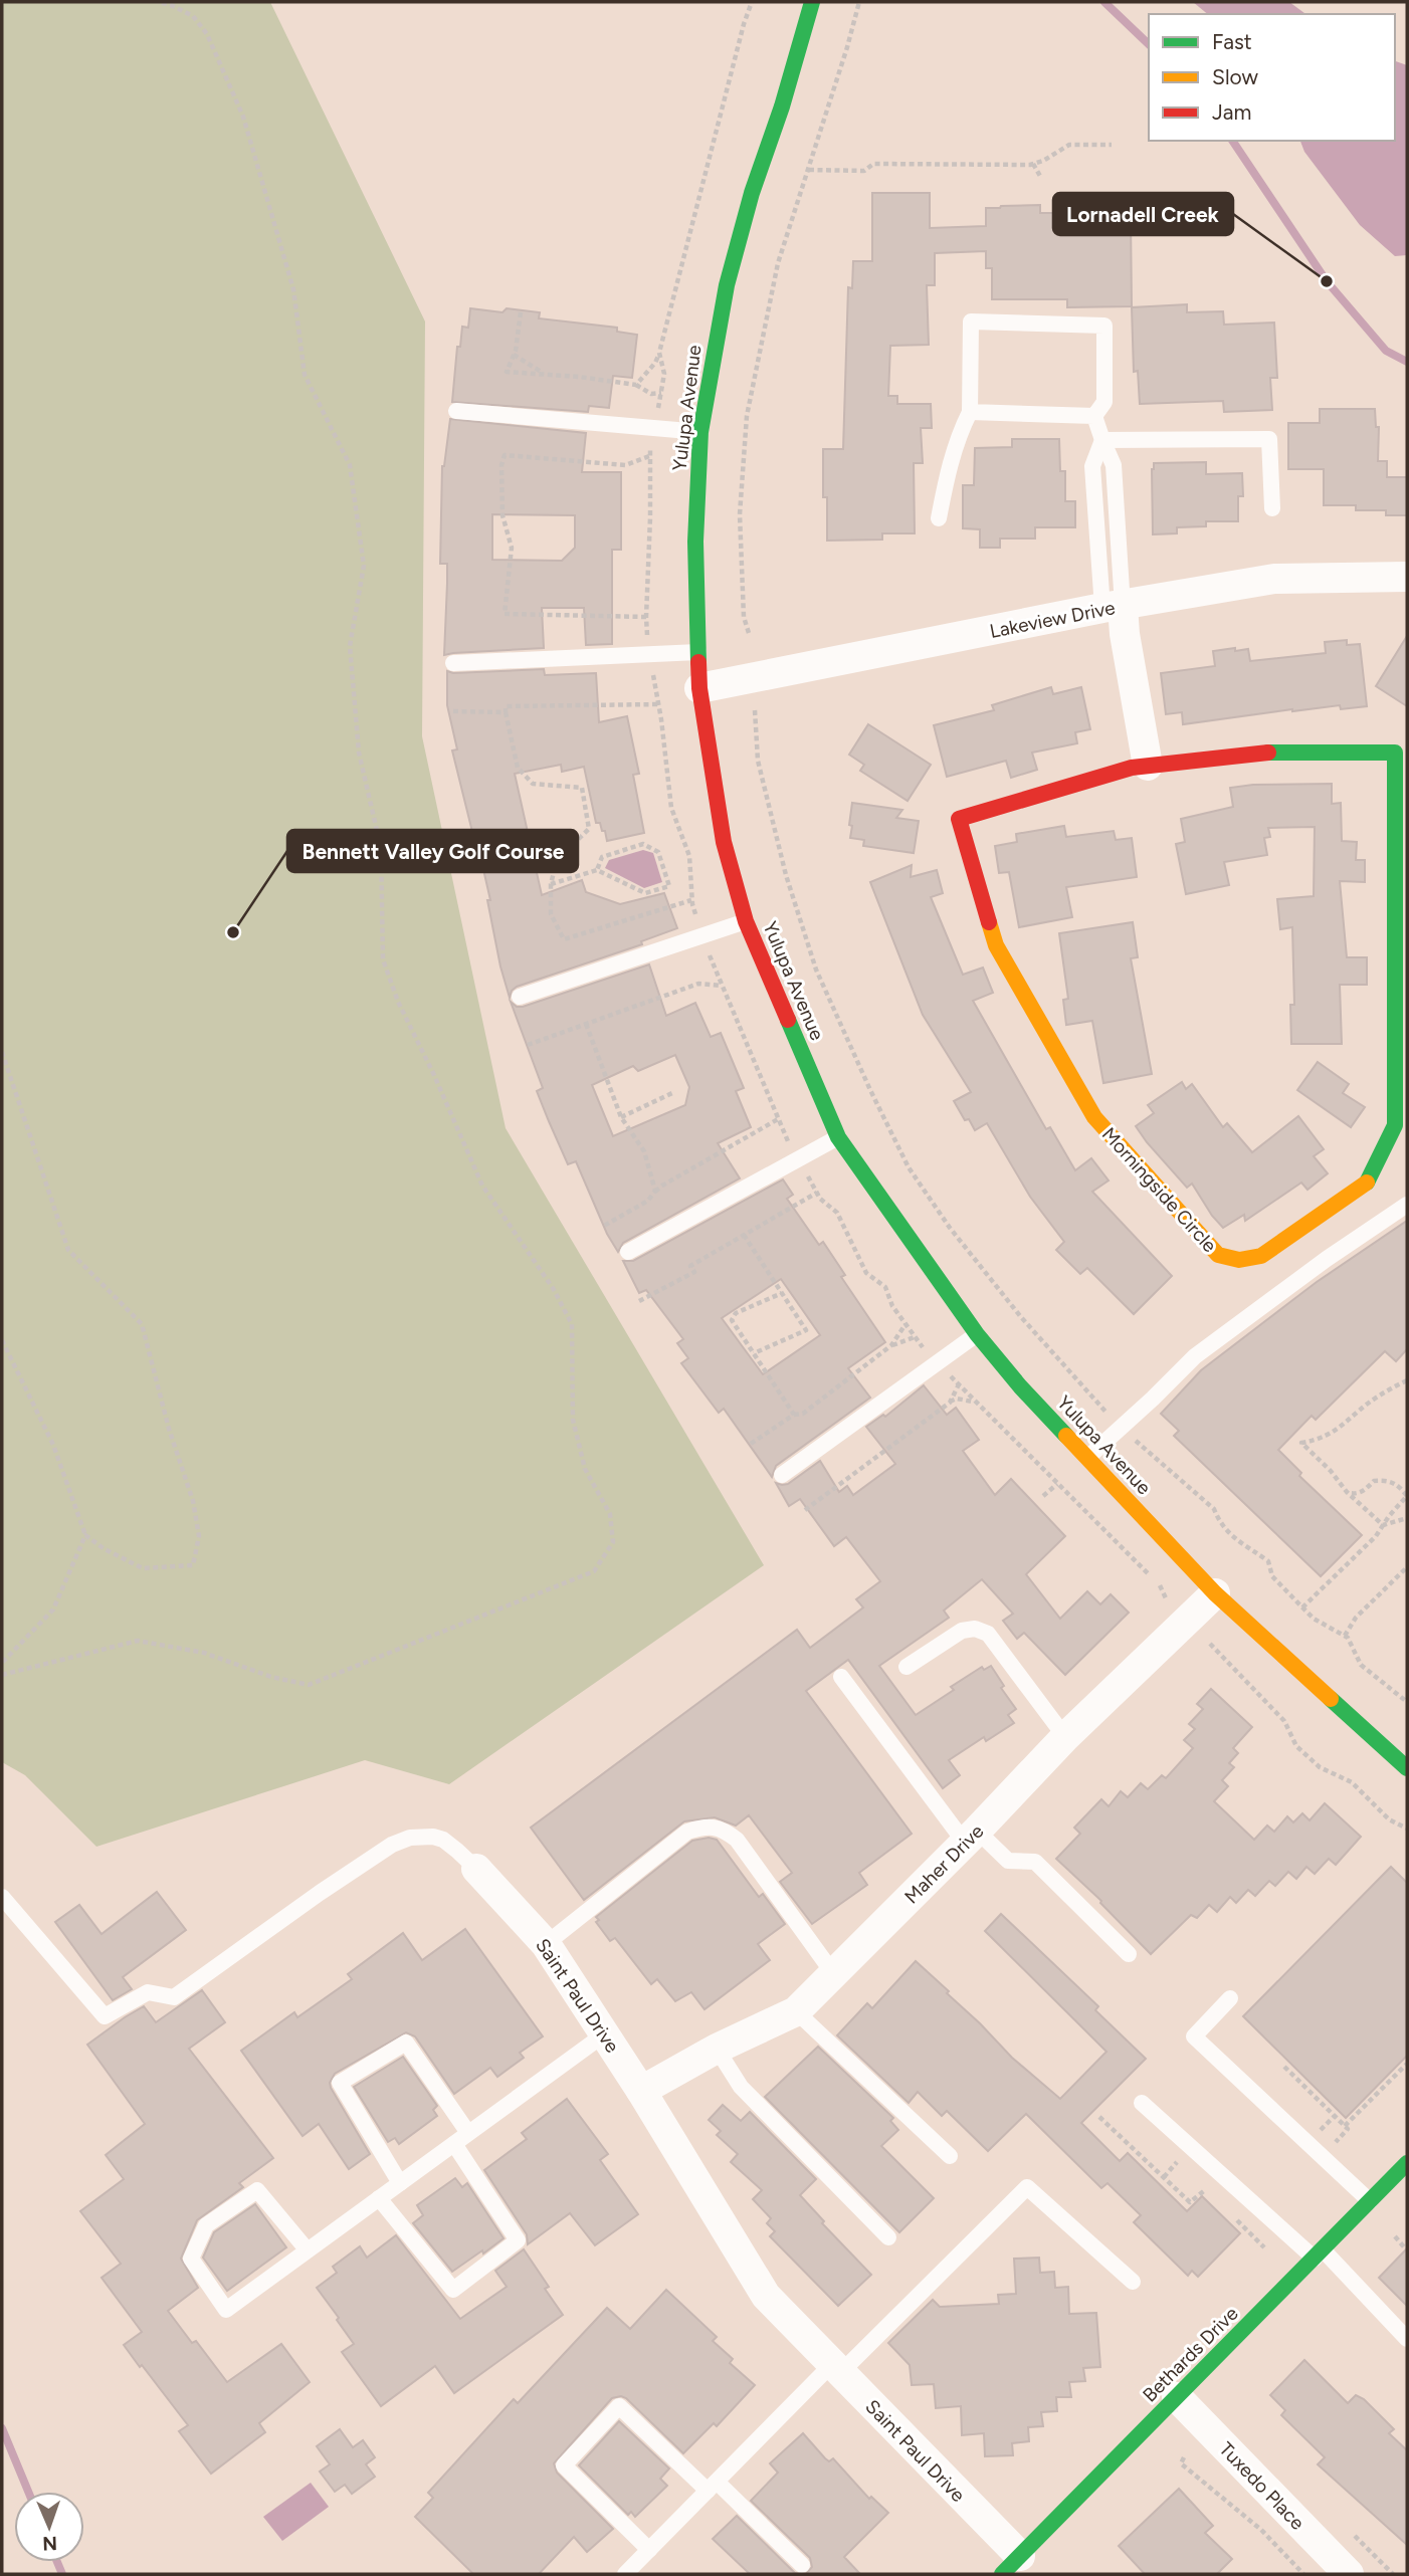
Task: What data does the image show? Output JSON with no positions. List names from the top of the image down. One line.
{"streets":{"street":["Yulupa Avenue","Lakeview Drive","Morningside Circle","Maher Drive","Saint Paul Drive","Bethards Drive","Tuxedo Place"]},"crossings":[["Yulupa Avenue","Lakeview Drive"],["Yulupa Avenue","Maher Drive"],["Maher Drive","Saint Paul Drive"],["Saint Paul Drive","Bethards Drive"],["Bethards Drive","Tuxedo Place"]],"places":["Lornadell Creek","Bennett Valley Golf Course"],"legend":["Fast","Slow","Jam"],"north":"bottom"}
